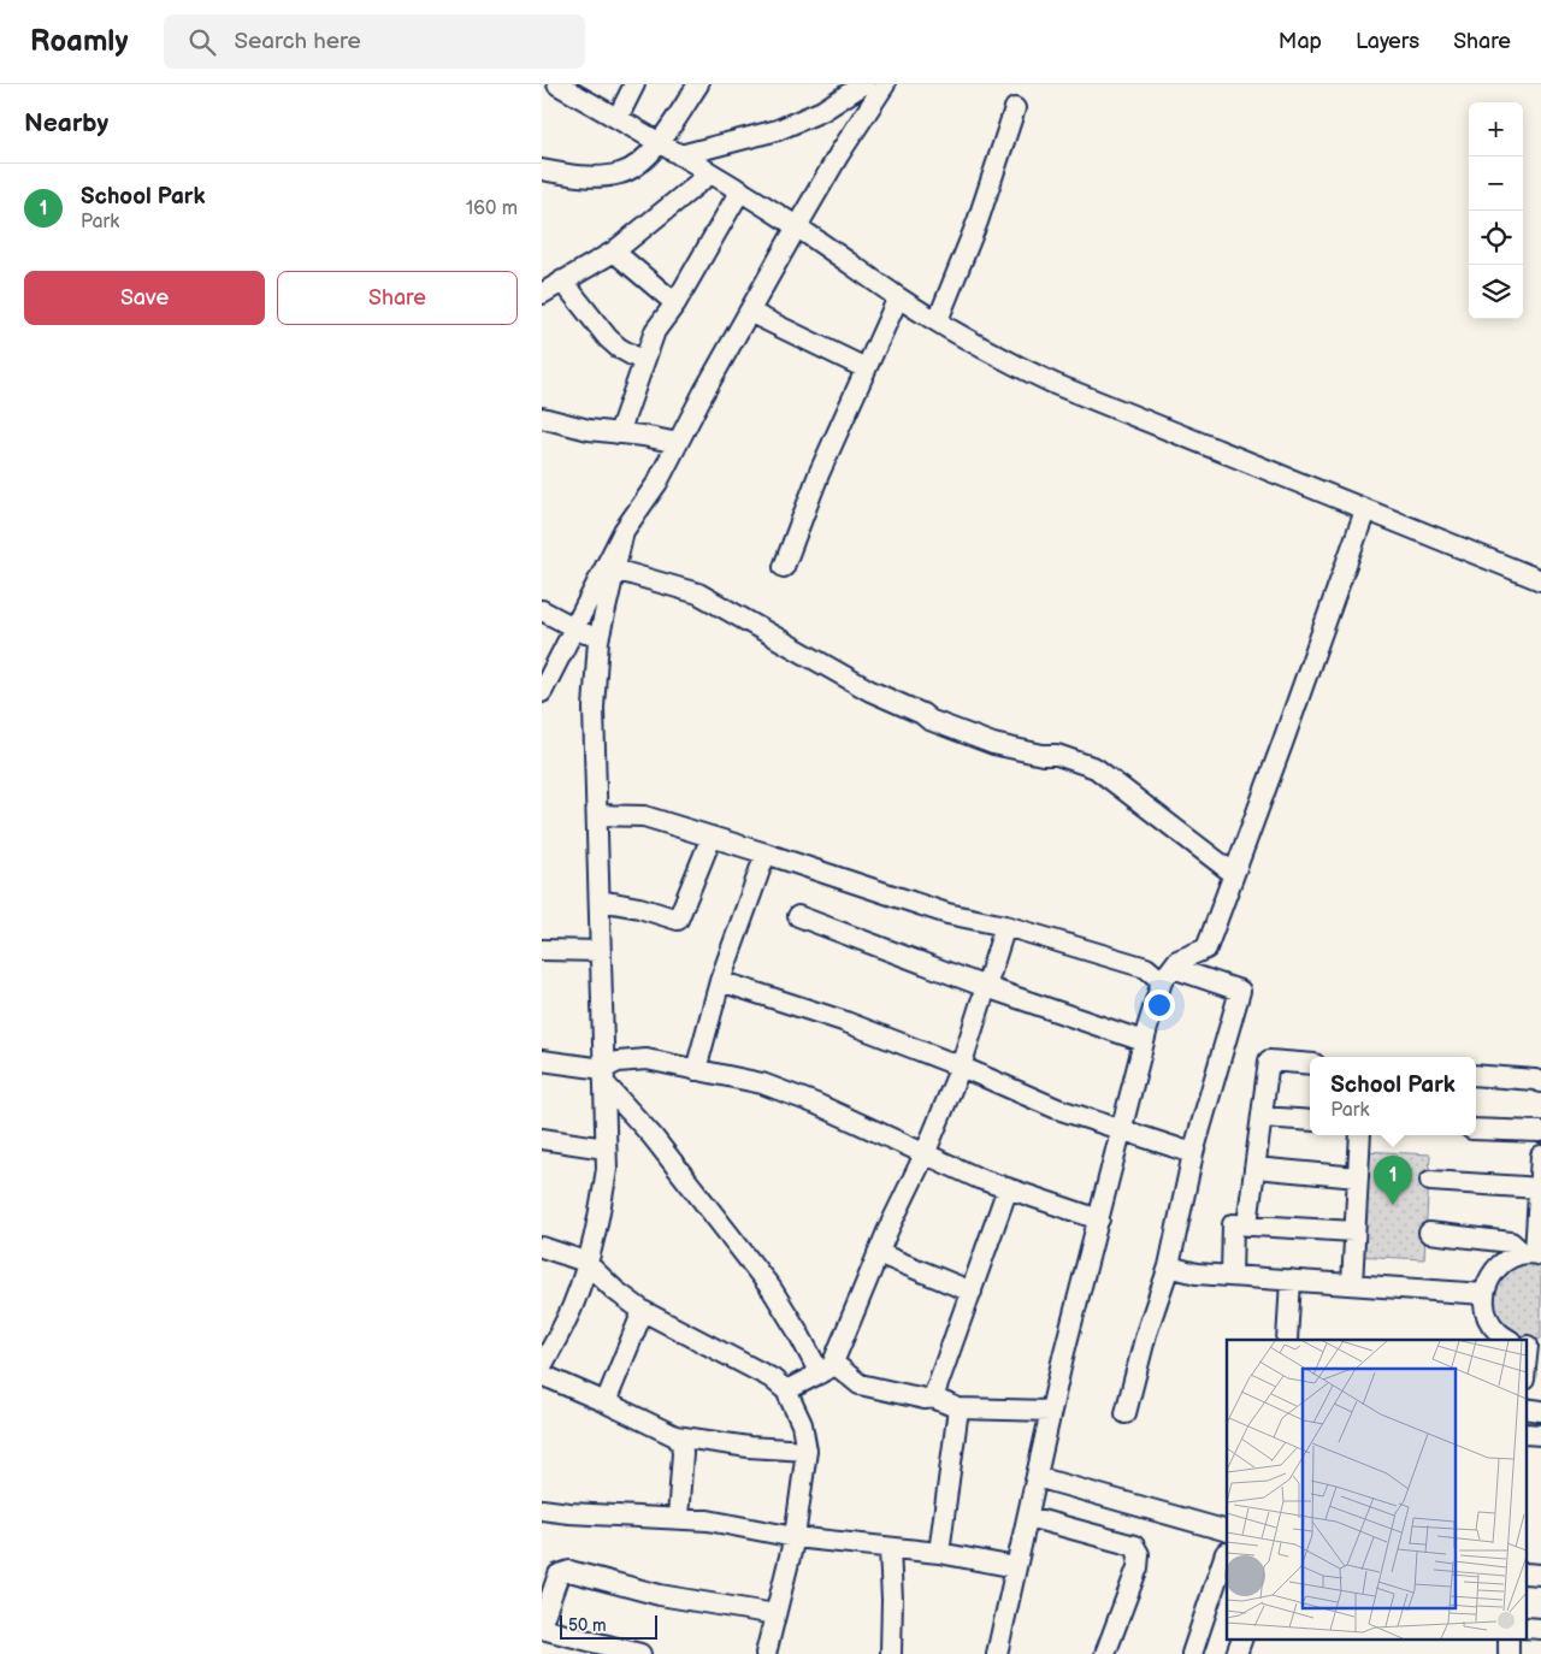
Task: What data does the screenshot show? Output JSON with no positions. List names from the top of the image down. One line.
{"scale_bar":"50 m","page":{"header":"Roamly","search":"Search here","nav":["Map","Layers","Share"],"heading":"Nearby","map_buttons":["+","−"],"list":[{"mark":"1","name":"School Park","note":"Park","value":"160 m"}],"buttons":["Save","Share"],"popup":["School Park","Park"],"pins":"1","scale":"50 m"}}
